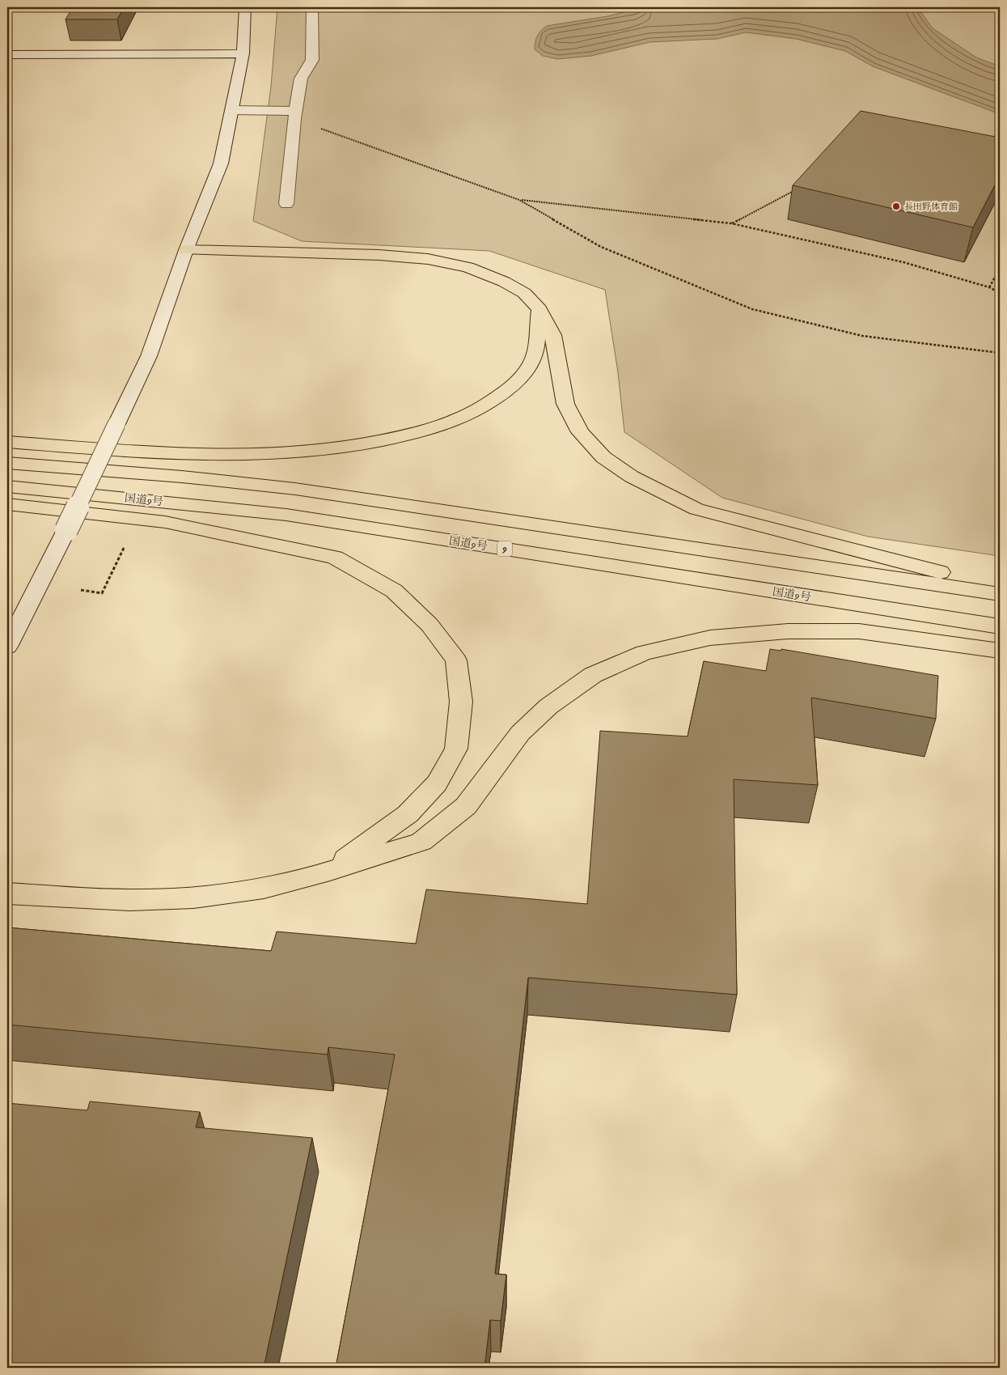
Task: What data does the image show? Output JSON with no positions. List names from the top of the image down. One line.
{"streets":{"highway":["国道9号","9"]},"places":["長田野体育館"]}
